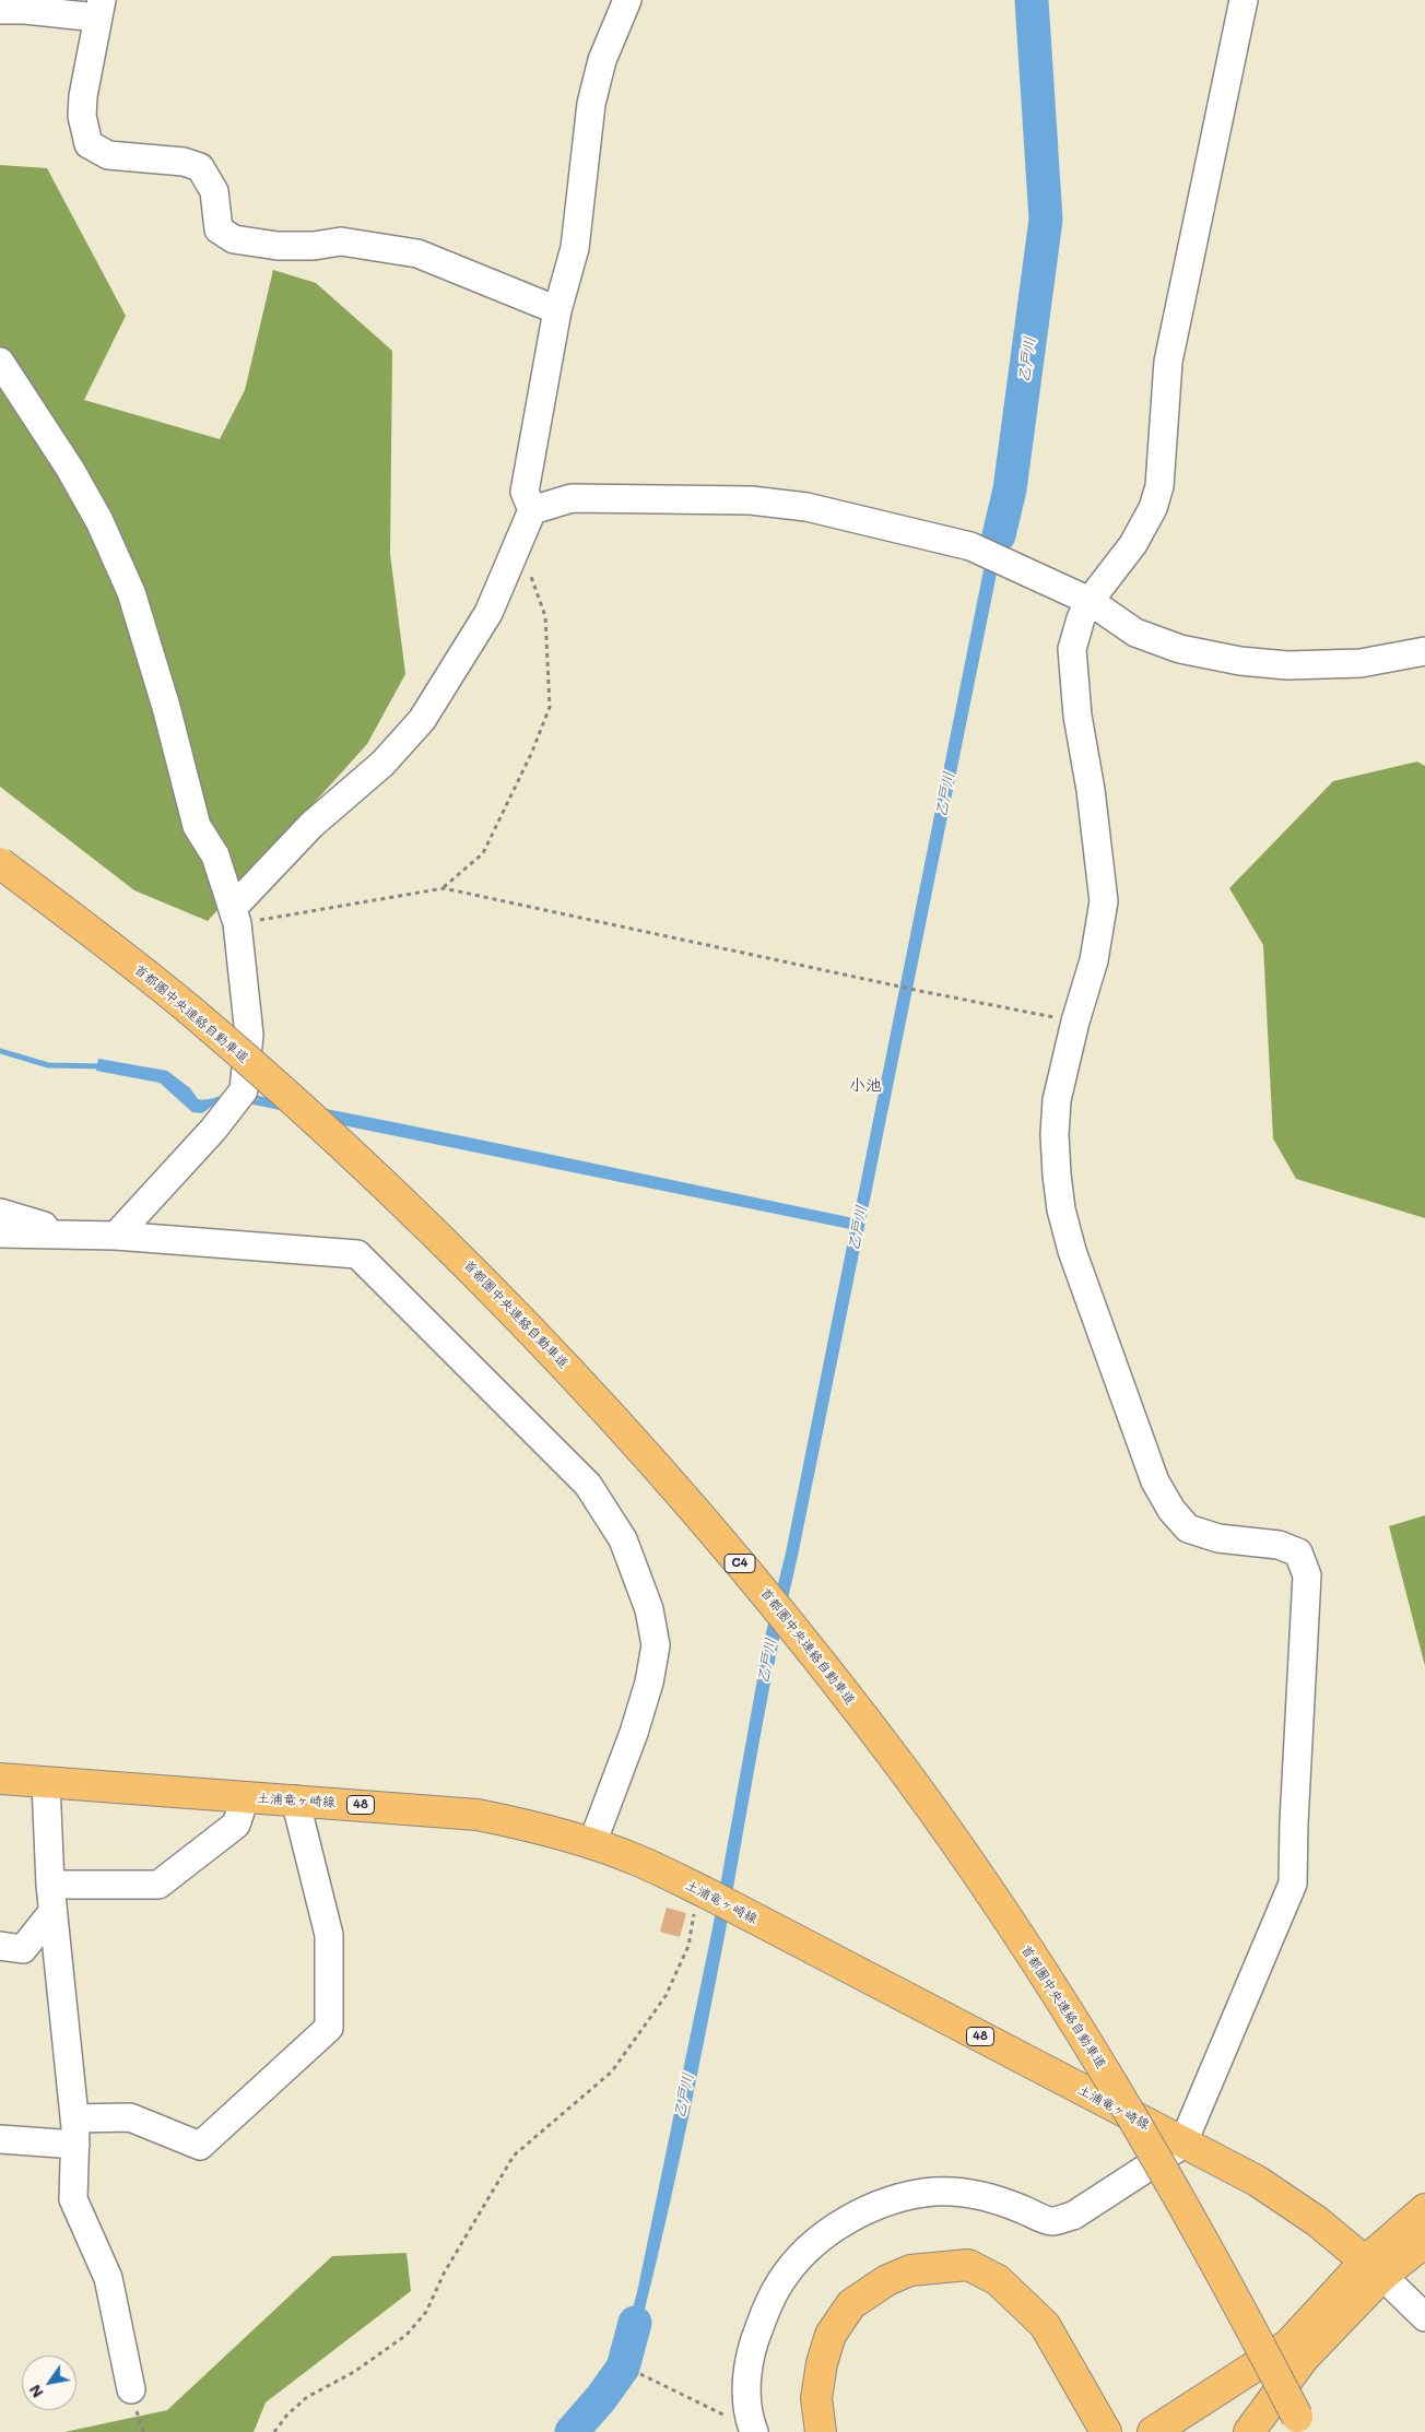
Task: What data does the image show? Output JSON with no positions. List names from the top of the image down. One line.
{"streets":{"main road":["首都圏中央連絡自動車道","C4","土浦竜ヶ崎線","48"]},"districts":["小池"],"water":["乙戸川"],"north":"bottom left"}
